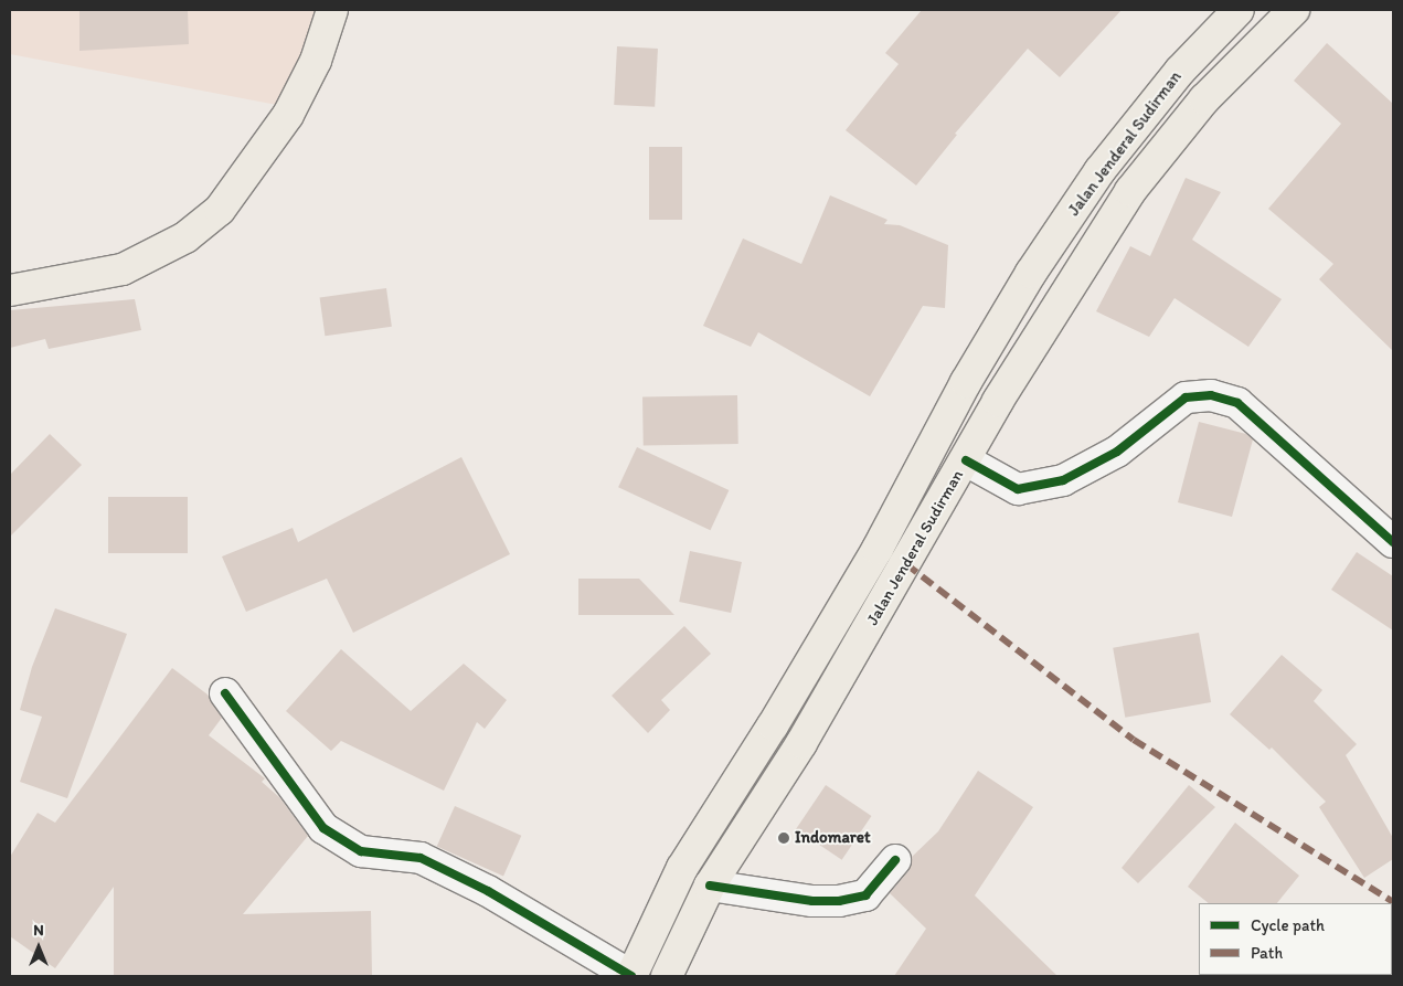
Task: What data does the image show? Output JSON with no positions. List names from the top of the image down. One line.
{"streets":{"highway":["Jalan Jenderal Sudirman"]},"places":["Indomaret"],"legend":["Cycle path","Path"],"north":"top"}
